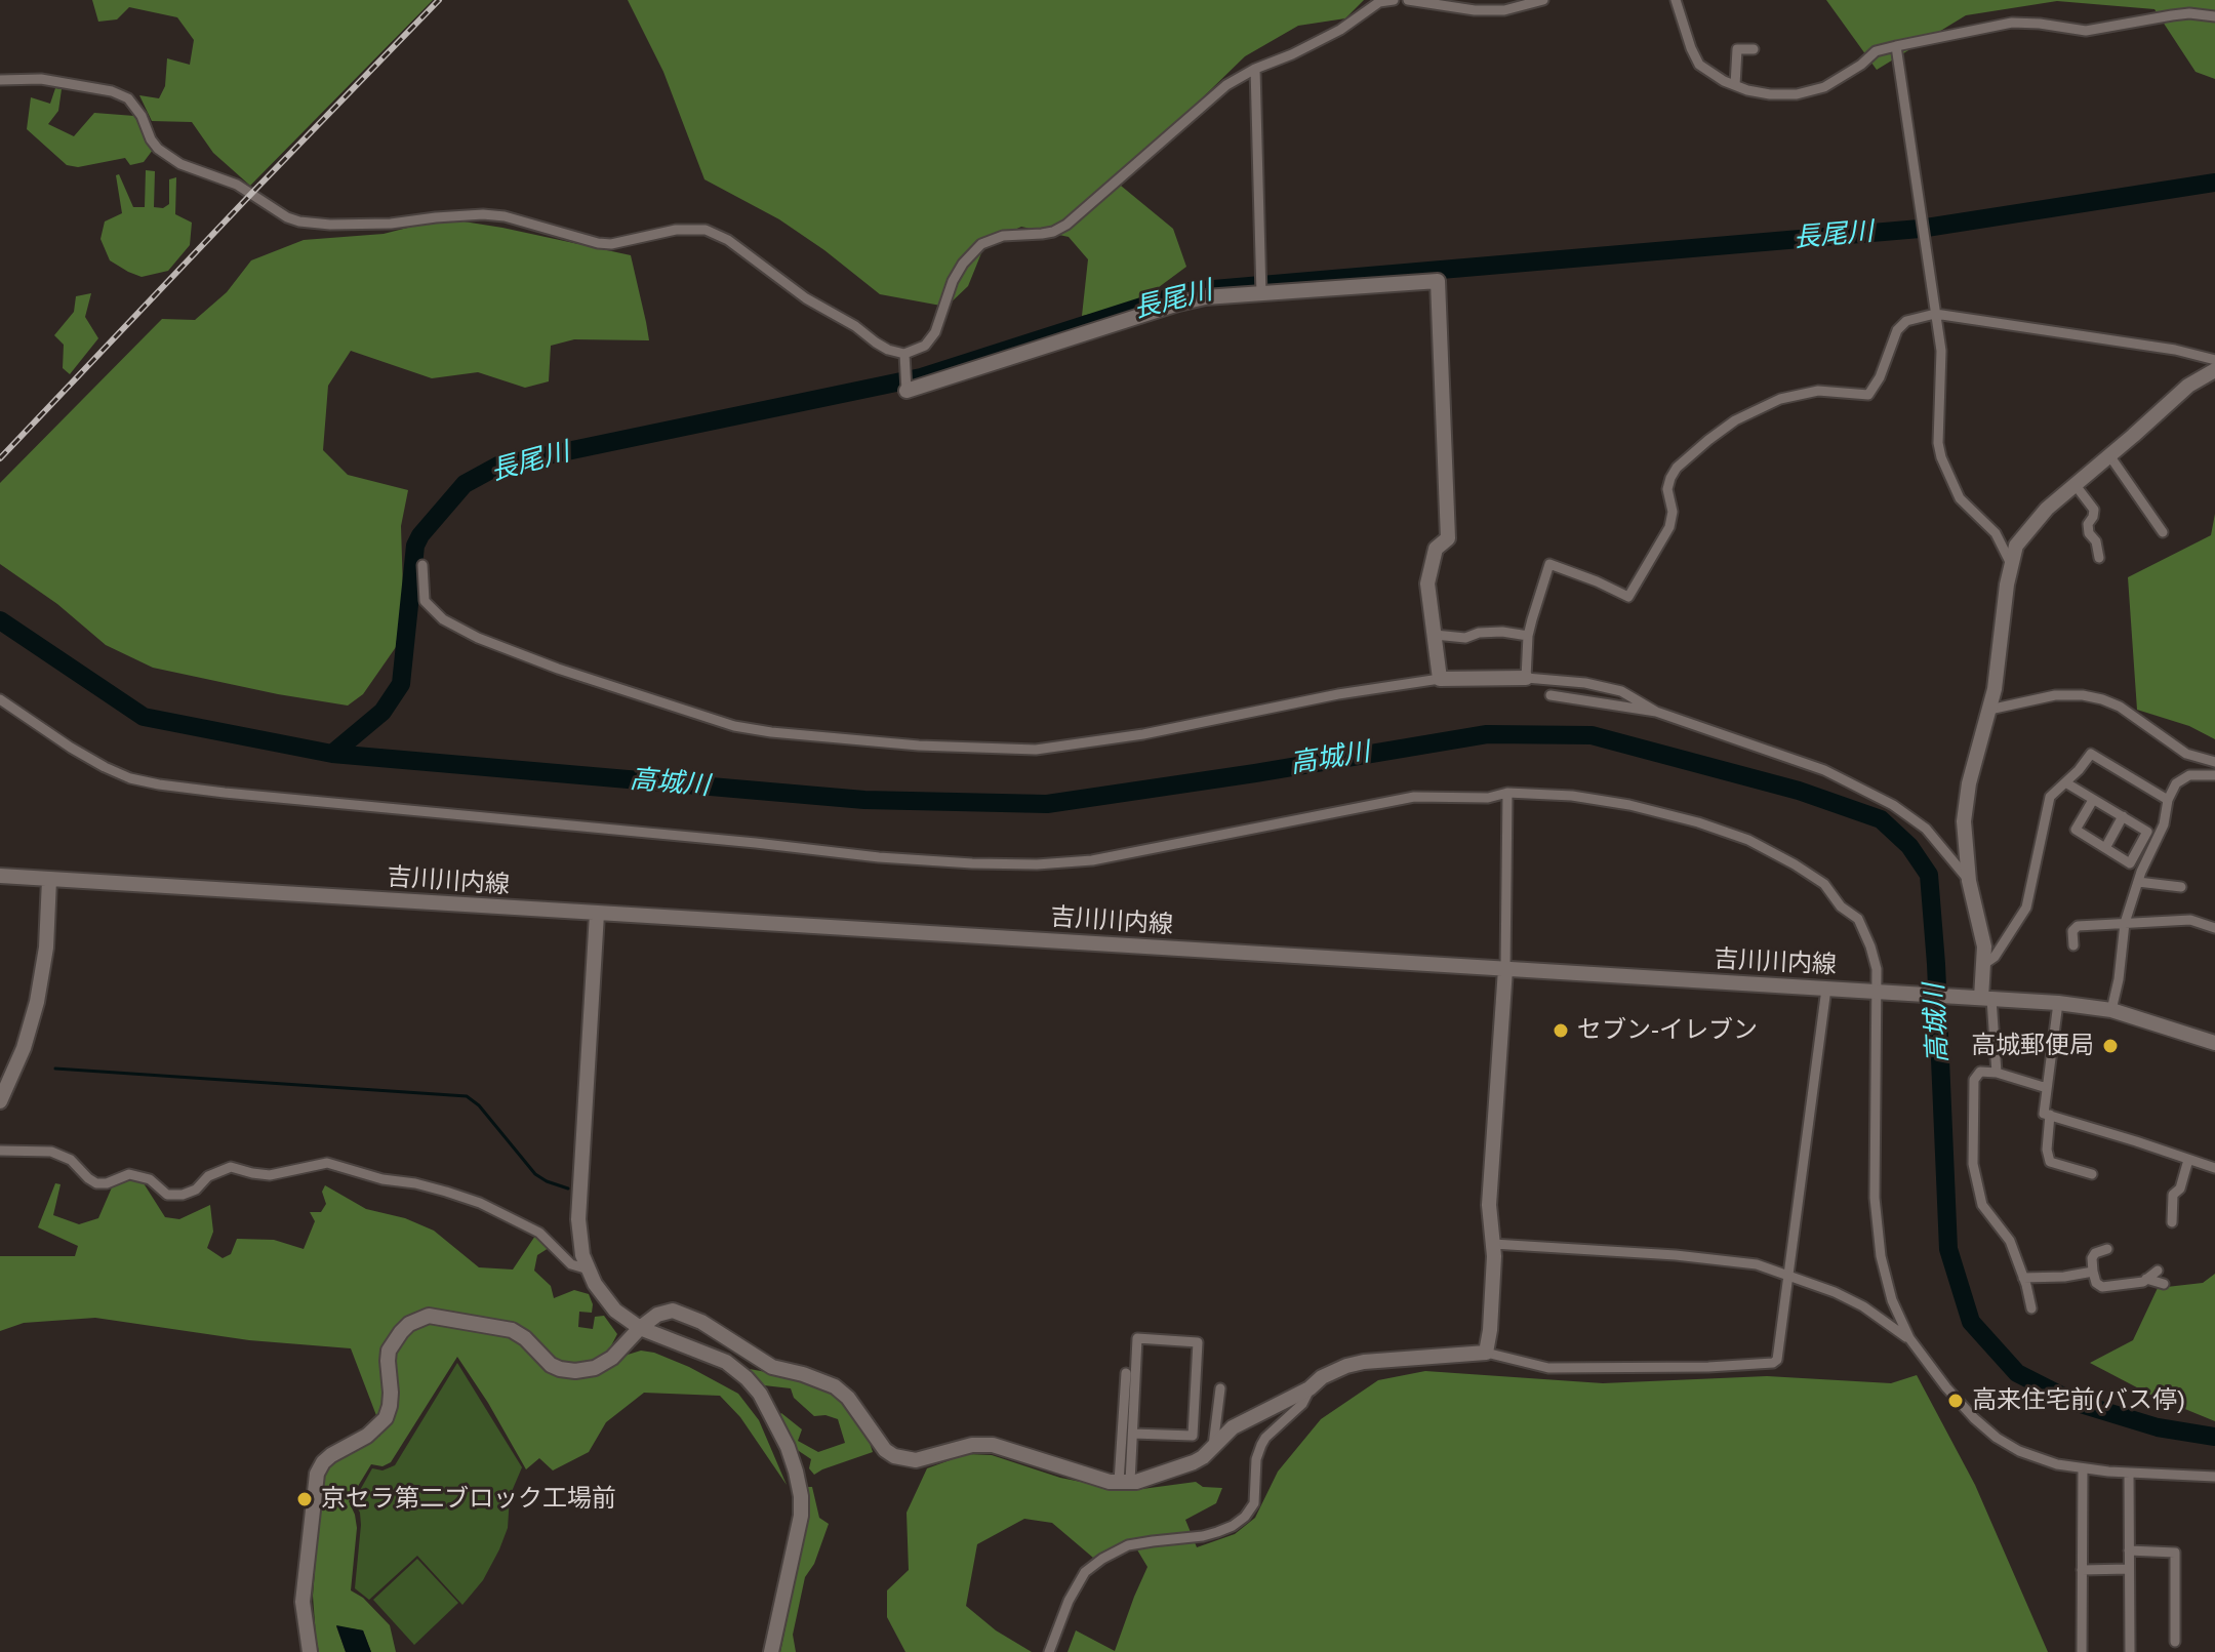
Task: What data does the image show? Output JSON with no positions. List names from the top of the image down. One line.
{"streets":{"street":["吉川川内線"]},"water":["長尾川","高城川"],"places":["セブン-イレブン","高城郵便局","高来住宅前(バス停)","京セラ第二ブロック工場前"]}
